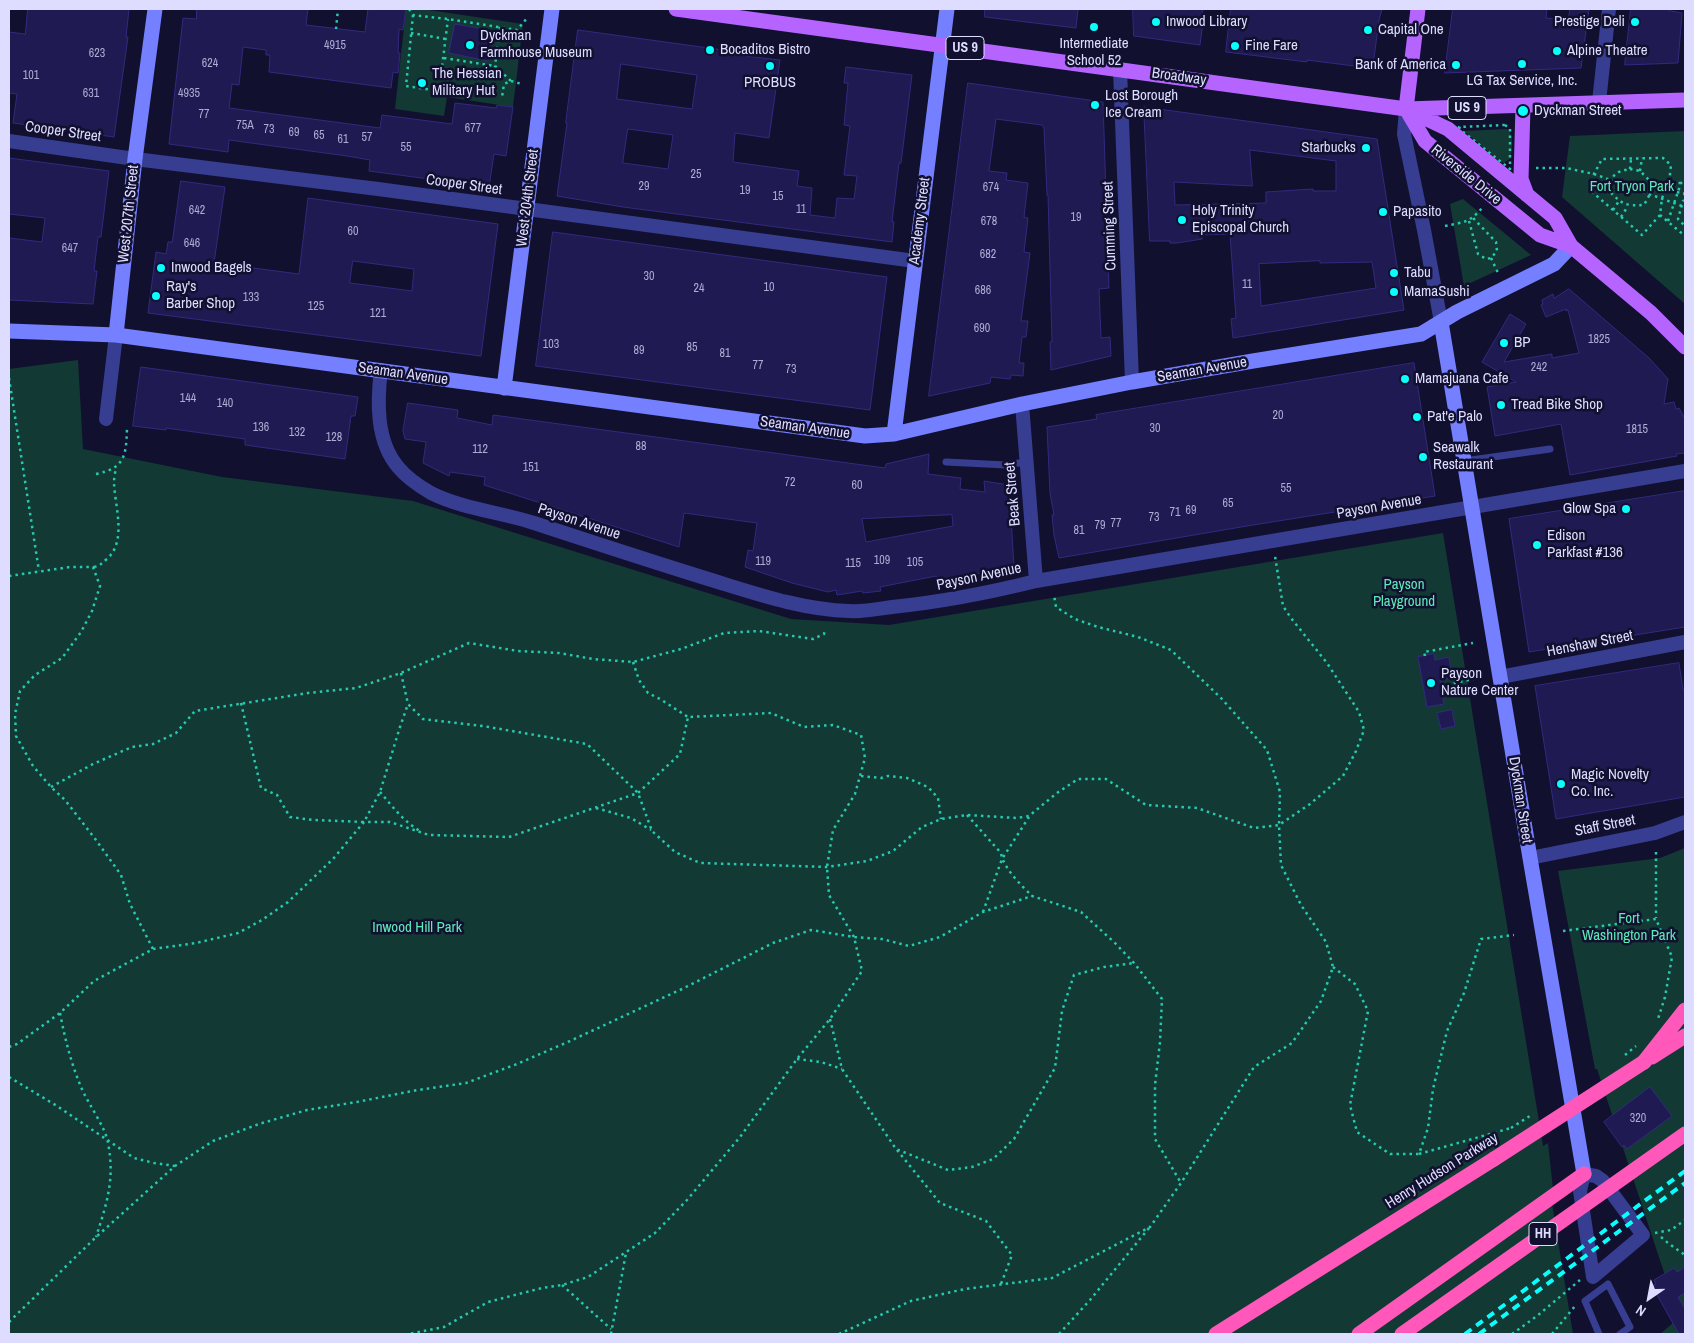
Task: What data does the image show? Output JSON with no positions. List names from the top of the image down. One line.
{"streets":{"highway":["Henry Hudson Parkway","HH"],"main road":["US 9","Broadway","Riverside Drive"],"street":["Cooper Street","West 204th Street","West 207th Street","Academy Street","Cumming Street","Seaman Avenue","Beak Street","Payson Avenue","Henshaw Street","Dyckman Street","Staff Street"]},"crossings":[["Broadway","Riverside Drive"],["Broadway","Academy Street"],["Broadway","Cumming Street"],["Cooper Street","West 204th Street"],["Cooper Street","West 207th Street"],["Cooper Street","Academy Street"],["Riverside Drive","Seaman Avenue"],["West 204th Street","Seaman Avenue"],["West 207th Street","Seaman Avenue"],["Academy Street","Seaman Avenue"],["Cumming Street","Seaman Avenue"],["Seaman Avenue","Beak Street"],["Seaman Avenue","Payson Avenue"],["Seaman Avenue","Dyckman Street"],["Beak Street","Payson Avenue"],["Payson Avenue","Dyckman Street"],["Henshaw Street","Dyckman Street"],["Dyckman Street","Staff Street"]],"parks":["Fort Tryon Park","Payson Playground","Fort Washington Park","Inwood Hill Park"],"places":["Inwood Library","Prestige Deli","Intermediate School 52","Capital One","Dyckman Farmhouse Museum","Fine Fare","Bocaditos Bistro","Alpine Theatre","LG Tax Service, Inc.","Bank of America","PROBUS","The Hessian Military Hut","Lost Borough Ice Cream","Dyckman Street","Starbucks","Papasito","Holy Trinity Episcopal Church","Inwood Bagels","Tabu","MamaSushi","Ray's Barber Shop","BP","Mamajuana Cafe","Tread Bike Shop","Pat'e Palo","Seawalk Restaurant","Glow Spa","Edison Parkfast #136","Payson Nature Center","Magic Novelty Co. Inc."],"house_numbers":["4915","623","624","101","631","4935","77","75A","677","73","69","65","57","61","55","25","29","674","19","15","11","642","19","678","60","646","647","682","30","11","10","24","686","133","125","121","690","1825","103","85","89","81","77","242","73","144","140","20","136","30","1815","132","128","88","112","151","72","60","55","65","69","71","73","77","79","81","109","119","105","115","320"],"north":"bottom left"}
